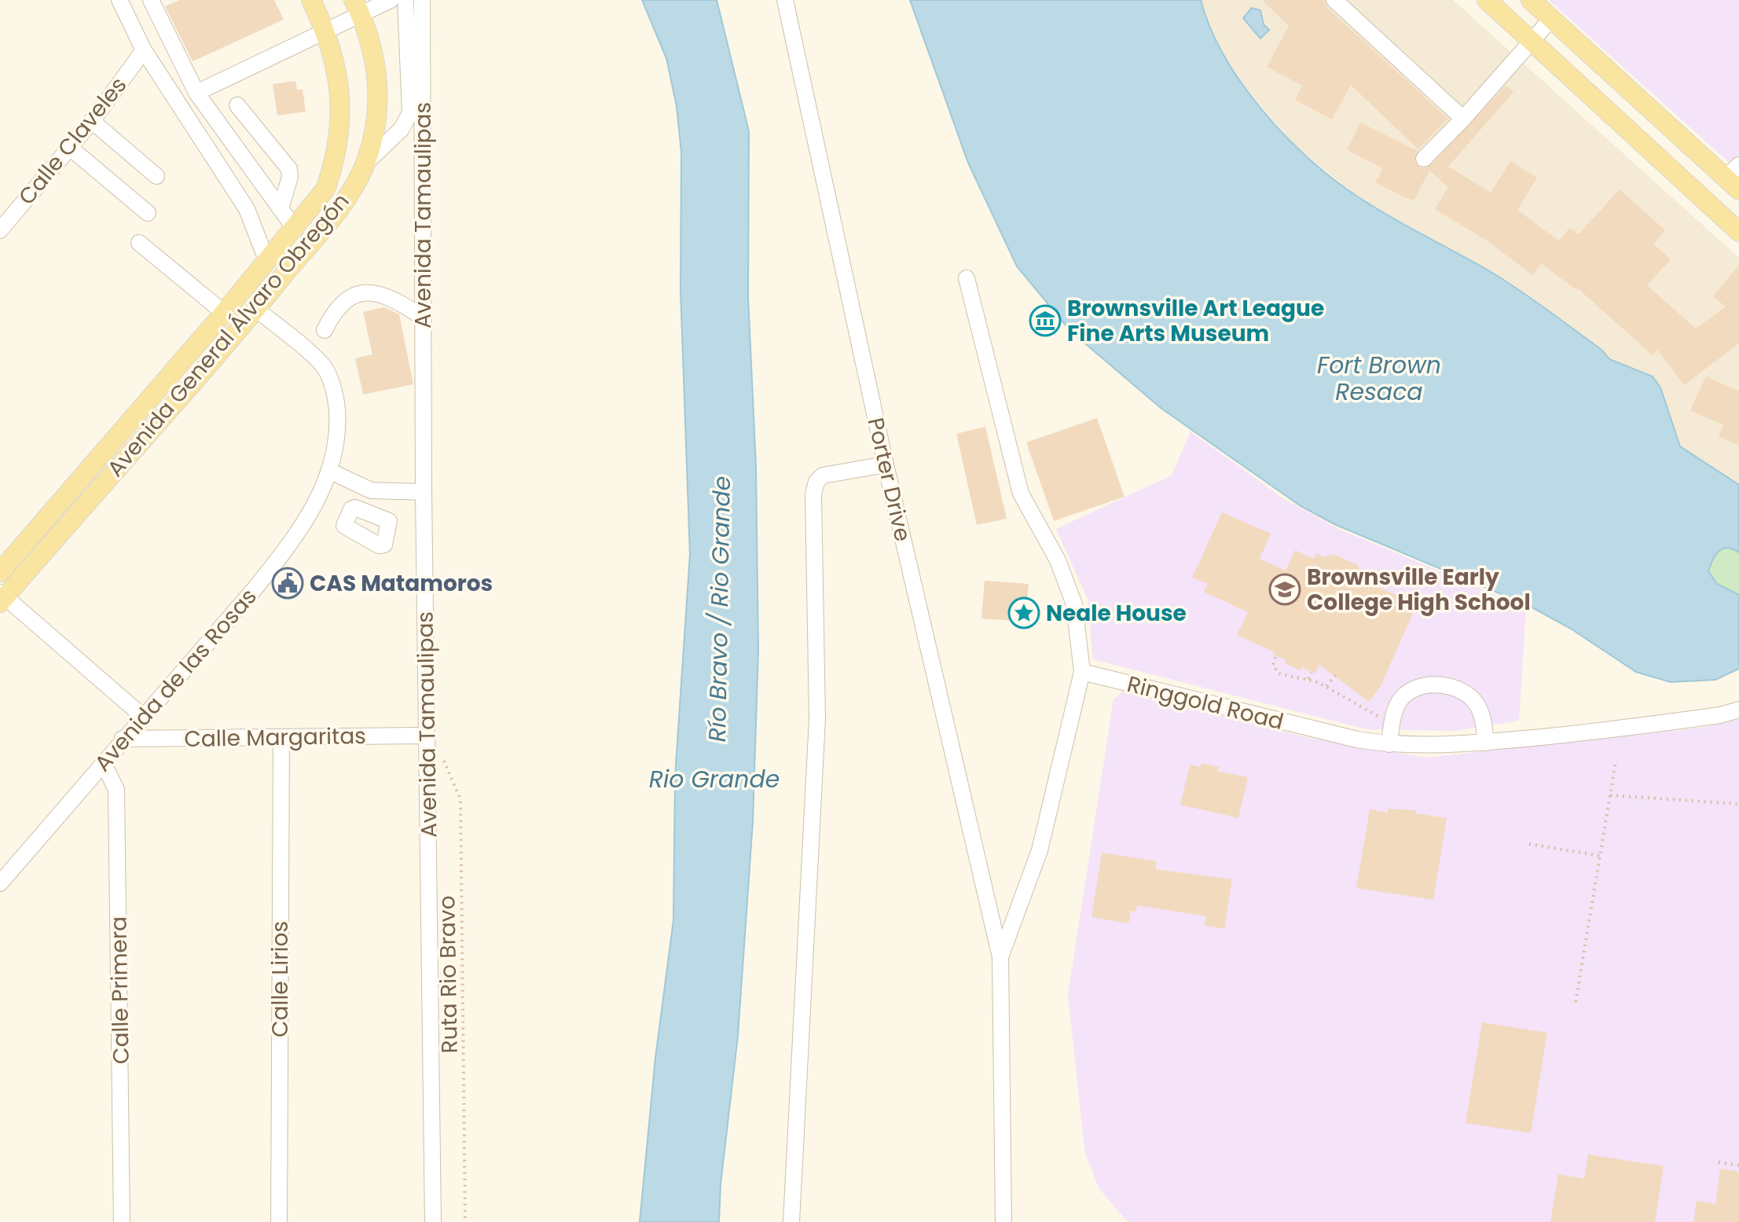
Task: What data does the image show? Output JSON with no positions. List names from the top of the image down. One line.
{"streets":{"main road":["Avenida General Álvaro Obregón"],"street":["Calle Claveles","Avenida Tamaulipas","Porter Drive","Avenida de las Rosas","Ringgold Road","Calle Margaritas","Calle Lirios","Calle Primera"],"path":["Ruta Rio Bravo"]},"crossings":[["Avenida Tamaulipas","Calle Margaritas"],["Avenida Tamaulipas","Ruta Rio Bravo"],["Avenida General Álvaro Obregón","Avenida de las Rosas"],["Avenida de las Rosas","Calle Margaritas"],["Avenida de las Rosas","Calle Primera"],["Calle Margaritas","Ruta Rio Bravo"],["Calle Margaritas","Calle Lirios"]],"water":["Fort Brown Resaca","Río Bravo / Rio Grande","Rio Grande"],"places":{"museum":["Brownsville Art League Fine Arts Museum"],"public building":["CAS Matamoros"],"school or university":["Brownsville Early College High School"],"place":["Neale House"]}}
